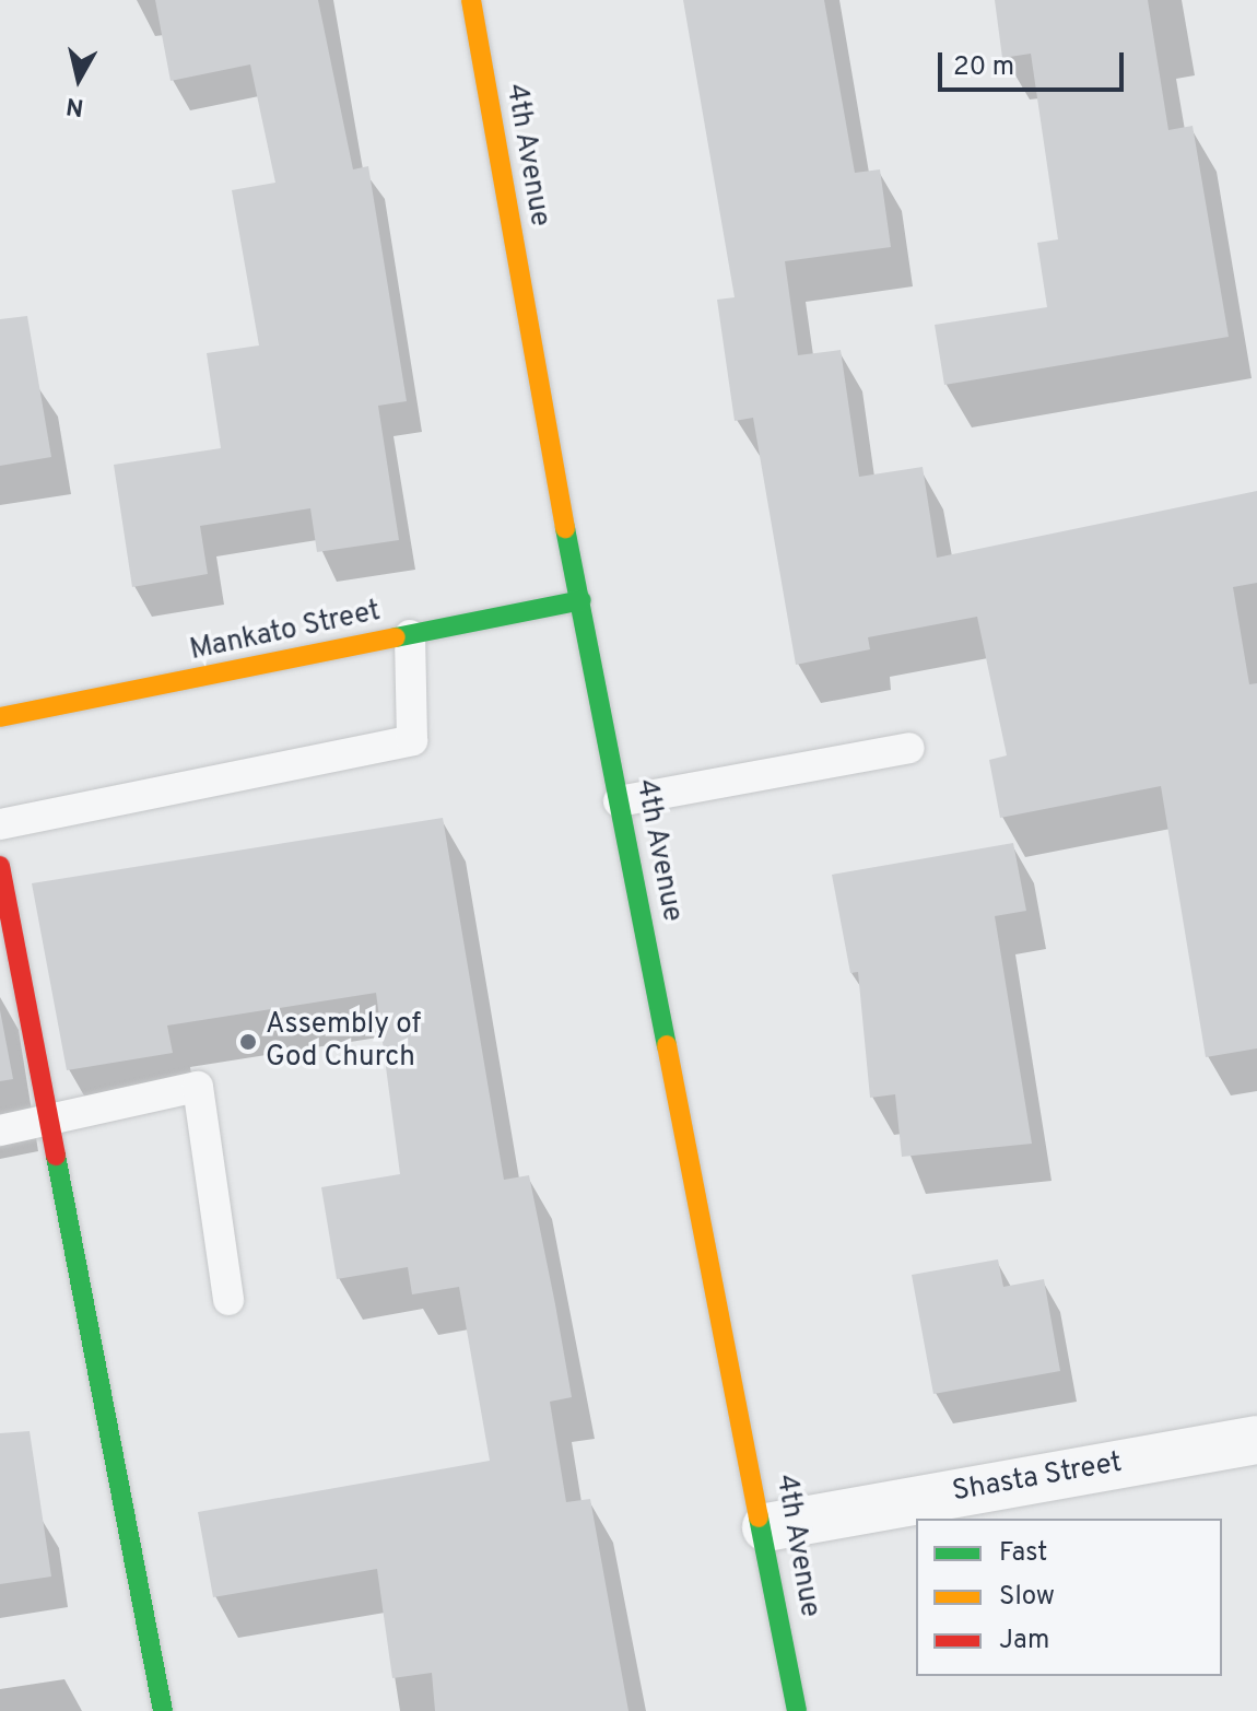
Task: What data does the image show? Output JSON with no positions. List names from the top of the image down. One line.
{"streets":{"main road":["4th Avenue","Mankato Street"],"street":["Shasta Street"]},"crossings":[["4th Avenue","Mankato Street"],["4th Avenue","Shasta Street"]],"places":["Assembly of God Church"],"legend":["Fast","Slow","Jam"],"scale_bar":"20 m","north":"bottom"}
